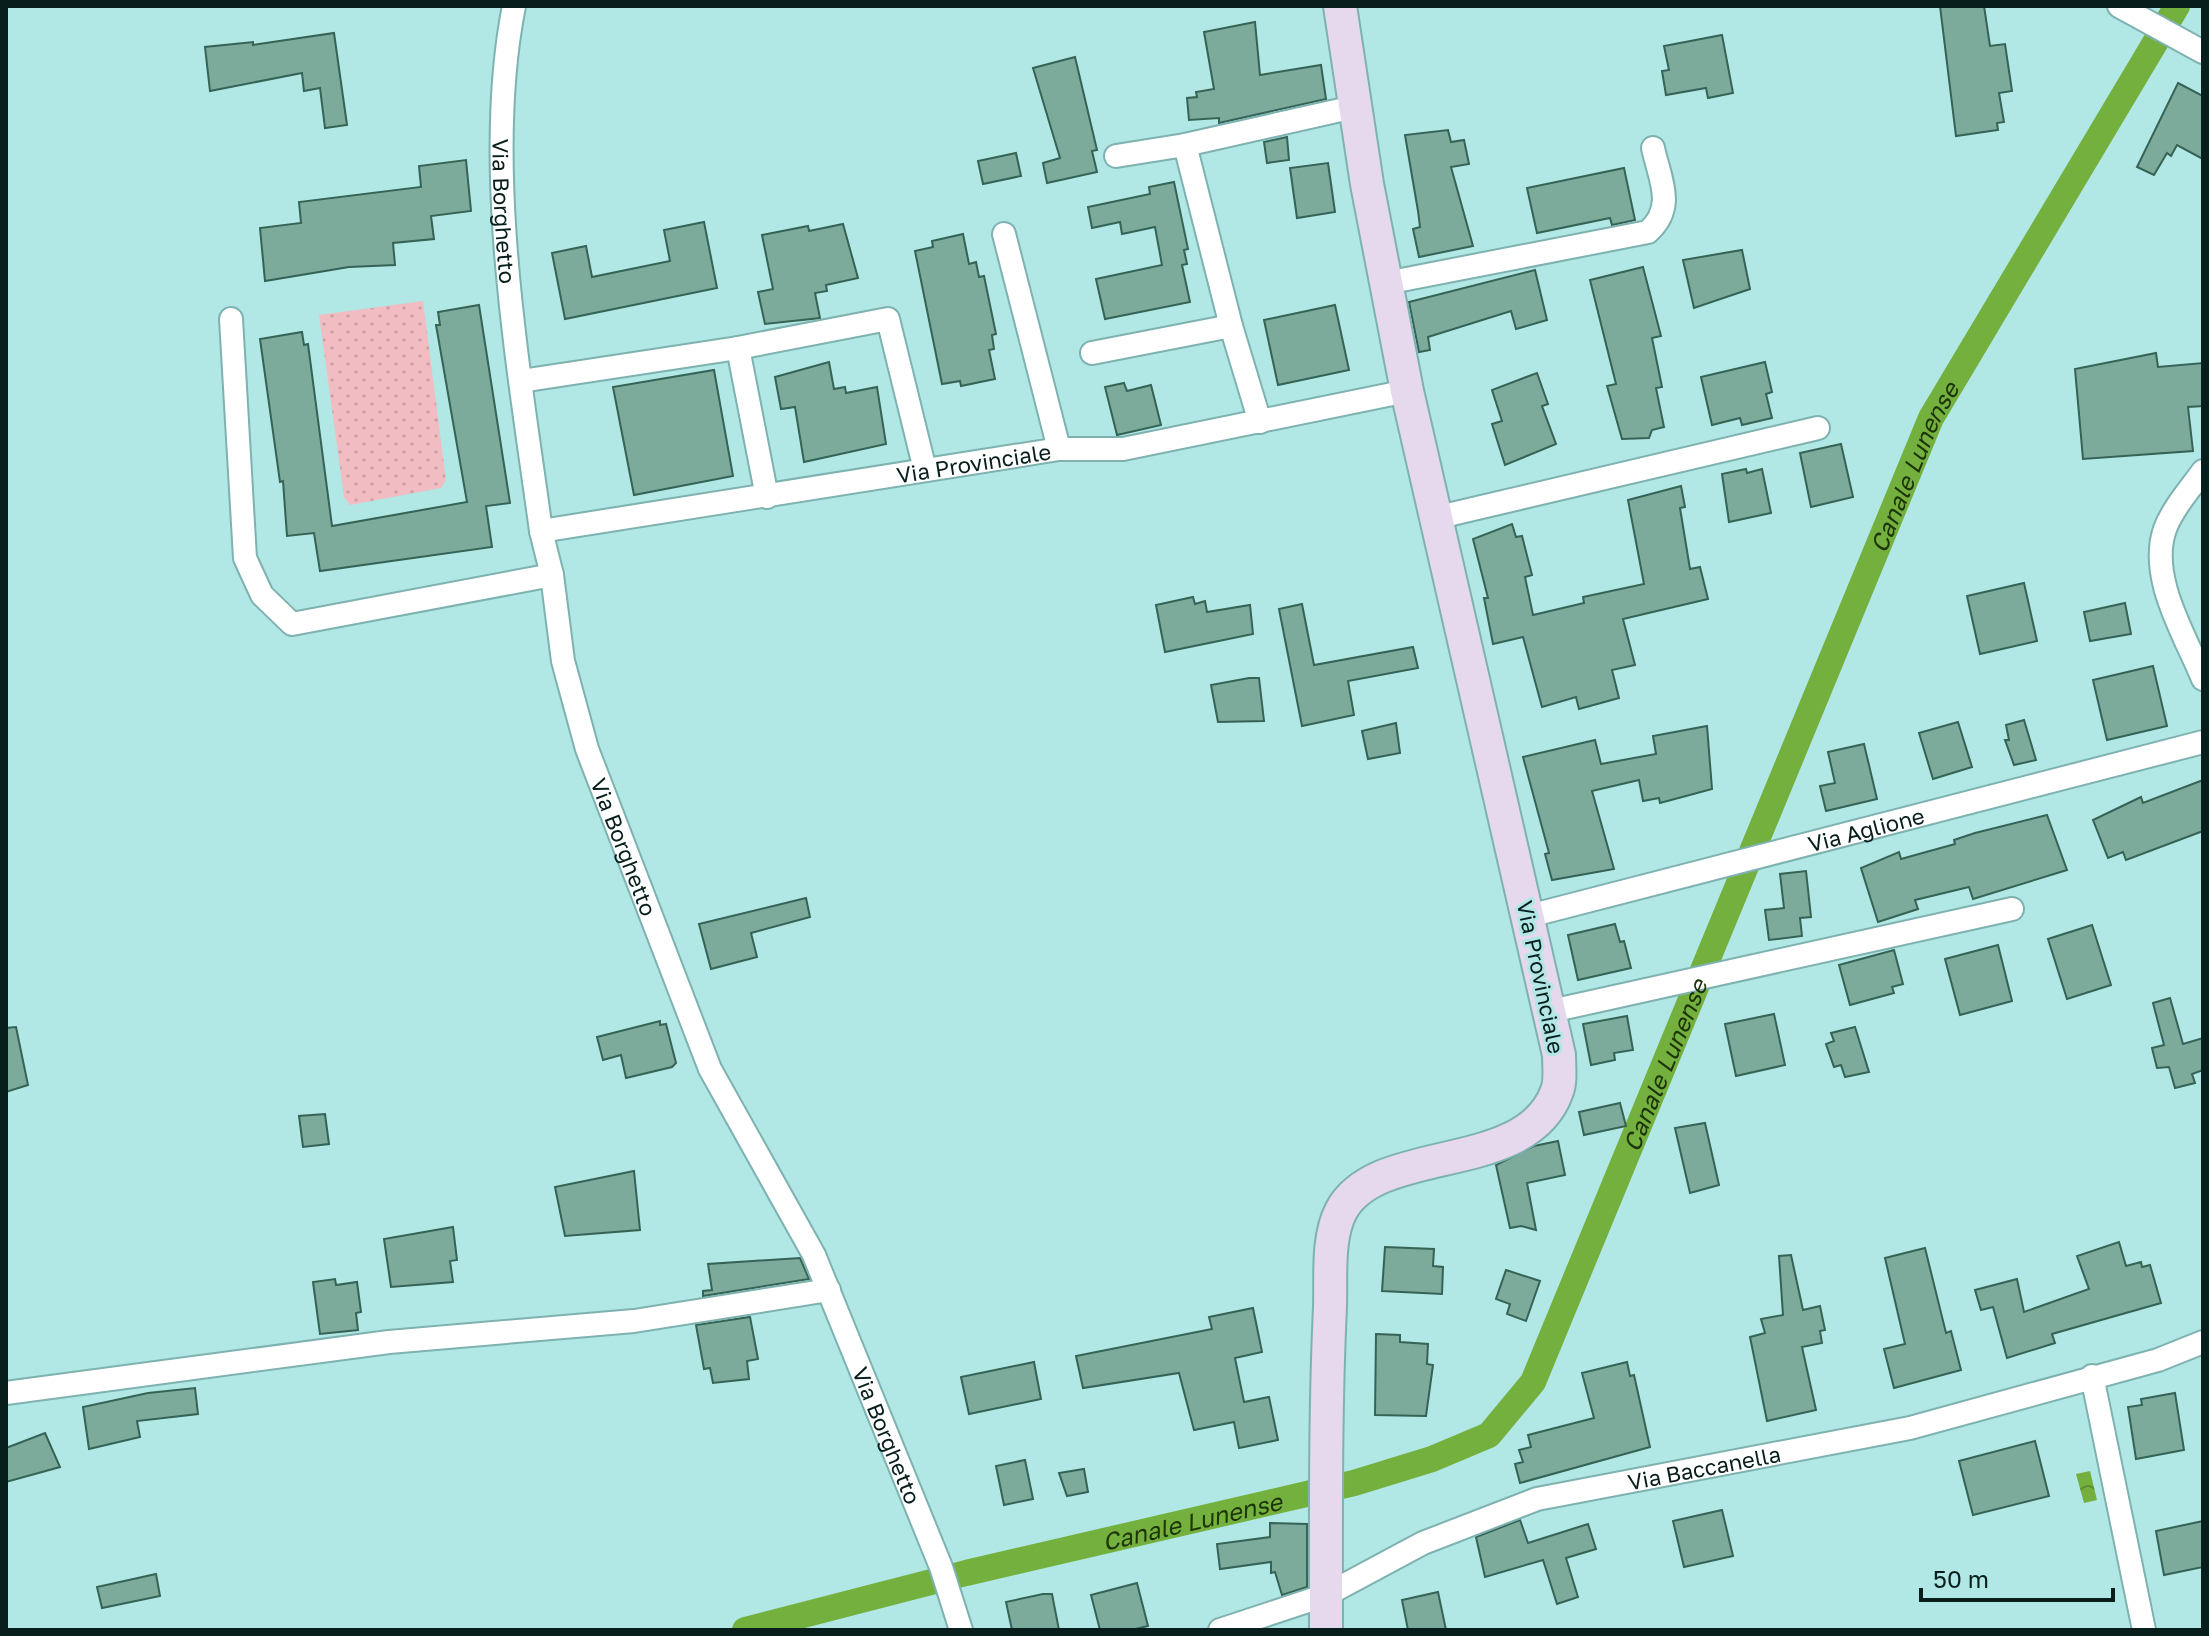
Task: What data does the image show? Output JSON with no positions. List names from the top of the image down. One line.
{"streets":{"street":["Via Borghetto","Via Provinciale","Via Aglione","Via Baccanella"]},"crossings":[["Via Borghetto","Via Provinciale"],["Via Provinciale","Via Aglione"],["Via Provinciale","Via Baccanella"]],"water":["Canale Lunense"],"scale_bar":"50 m"}
